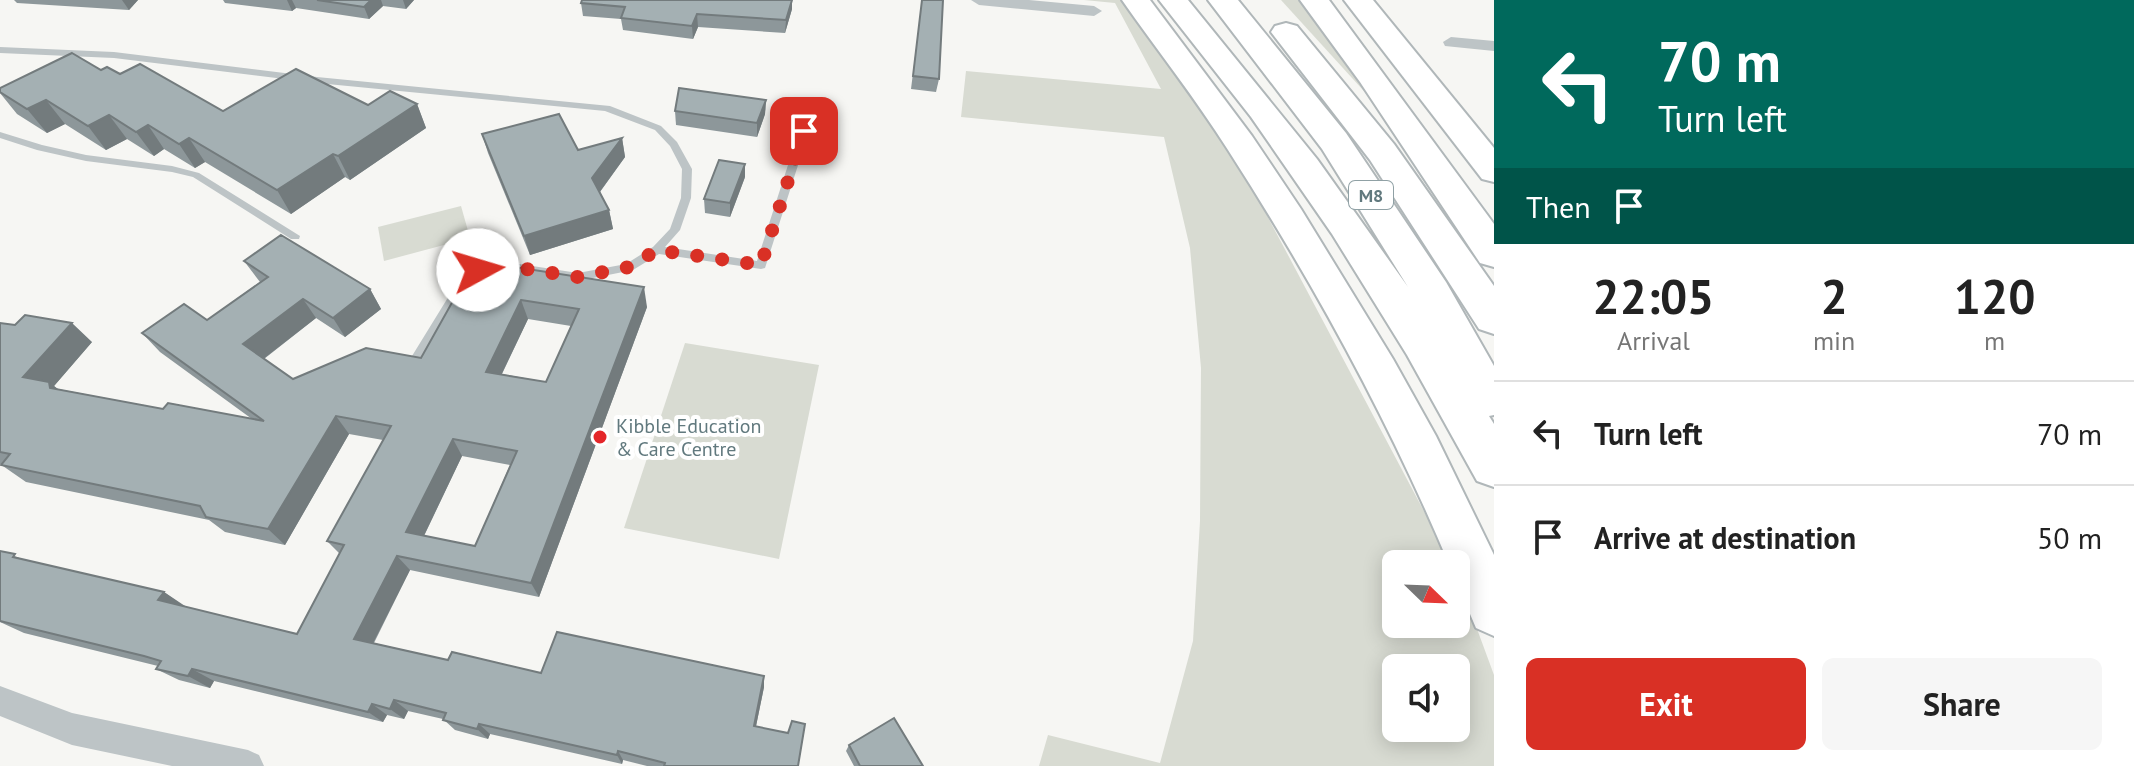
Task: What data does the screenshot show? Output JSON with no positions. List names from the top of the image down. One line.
{"streets":{"highway":["M8"]},"places":["Kibble Education & Care Centre"],"north":"bottom right","page":{"turn":["70 m","Turn left"],"then":"Then","eta":["22:05","Arrival","2","min","120","m"],"list":[{"name":"Turn left","value":"70 m"},{"name":"Arrive at destination","value":"50 m"}],"buttons":["Exit","Share"]}}
